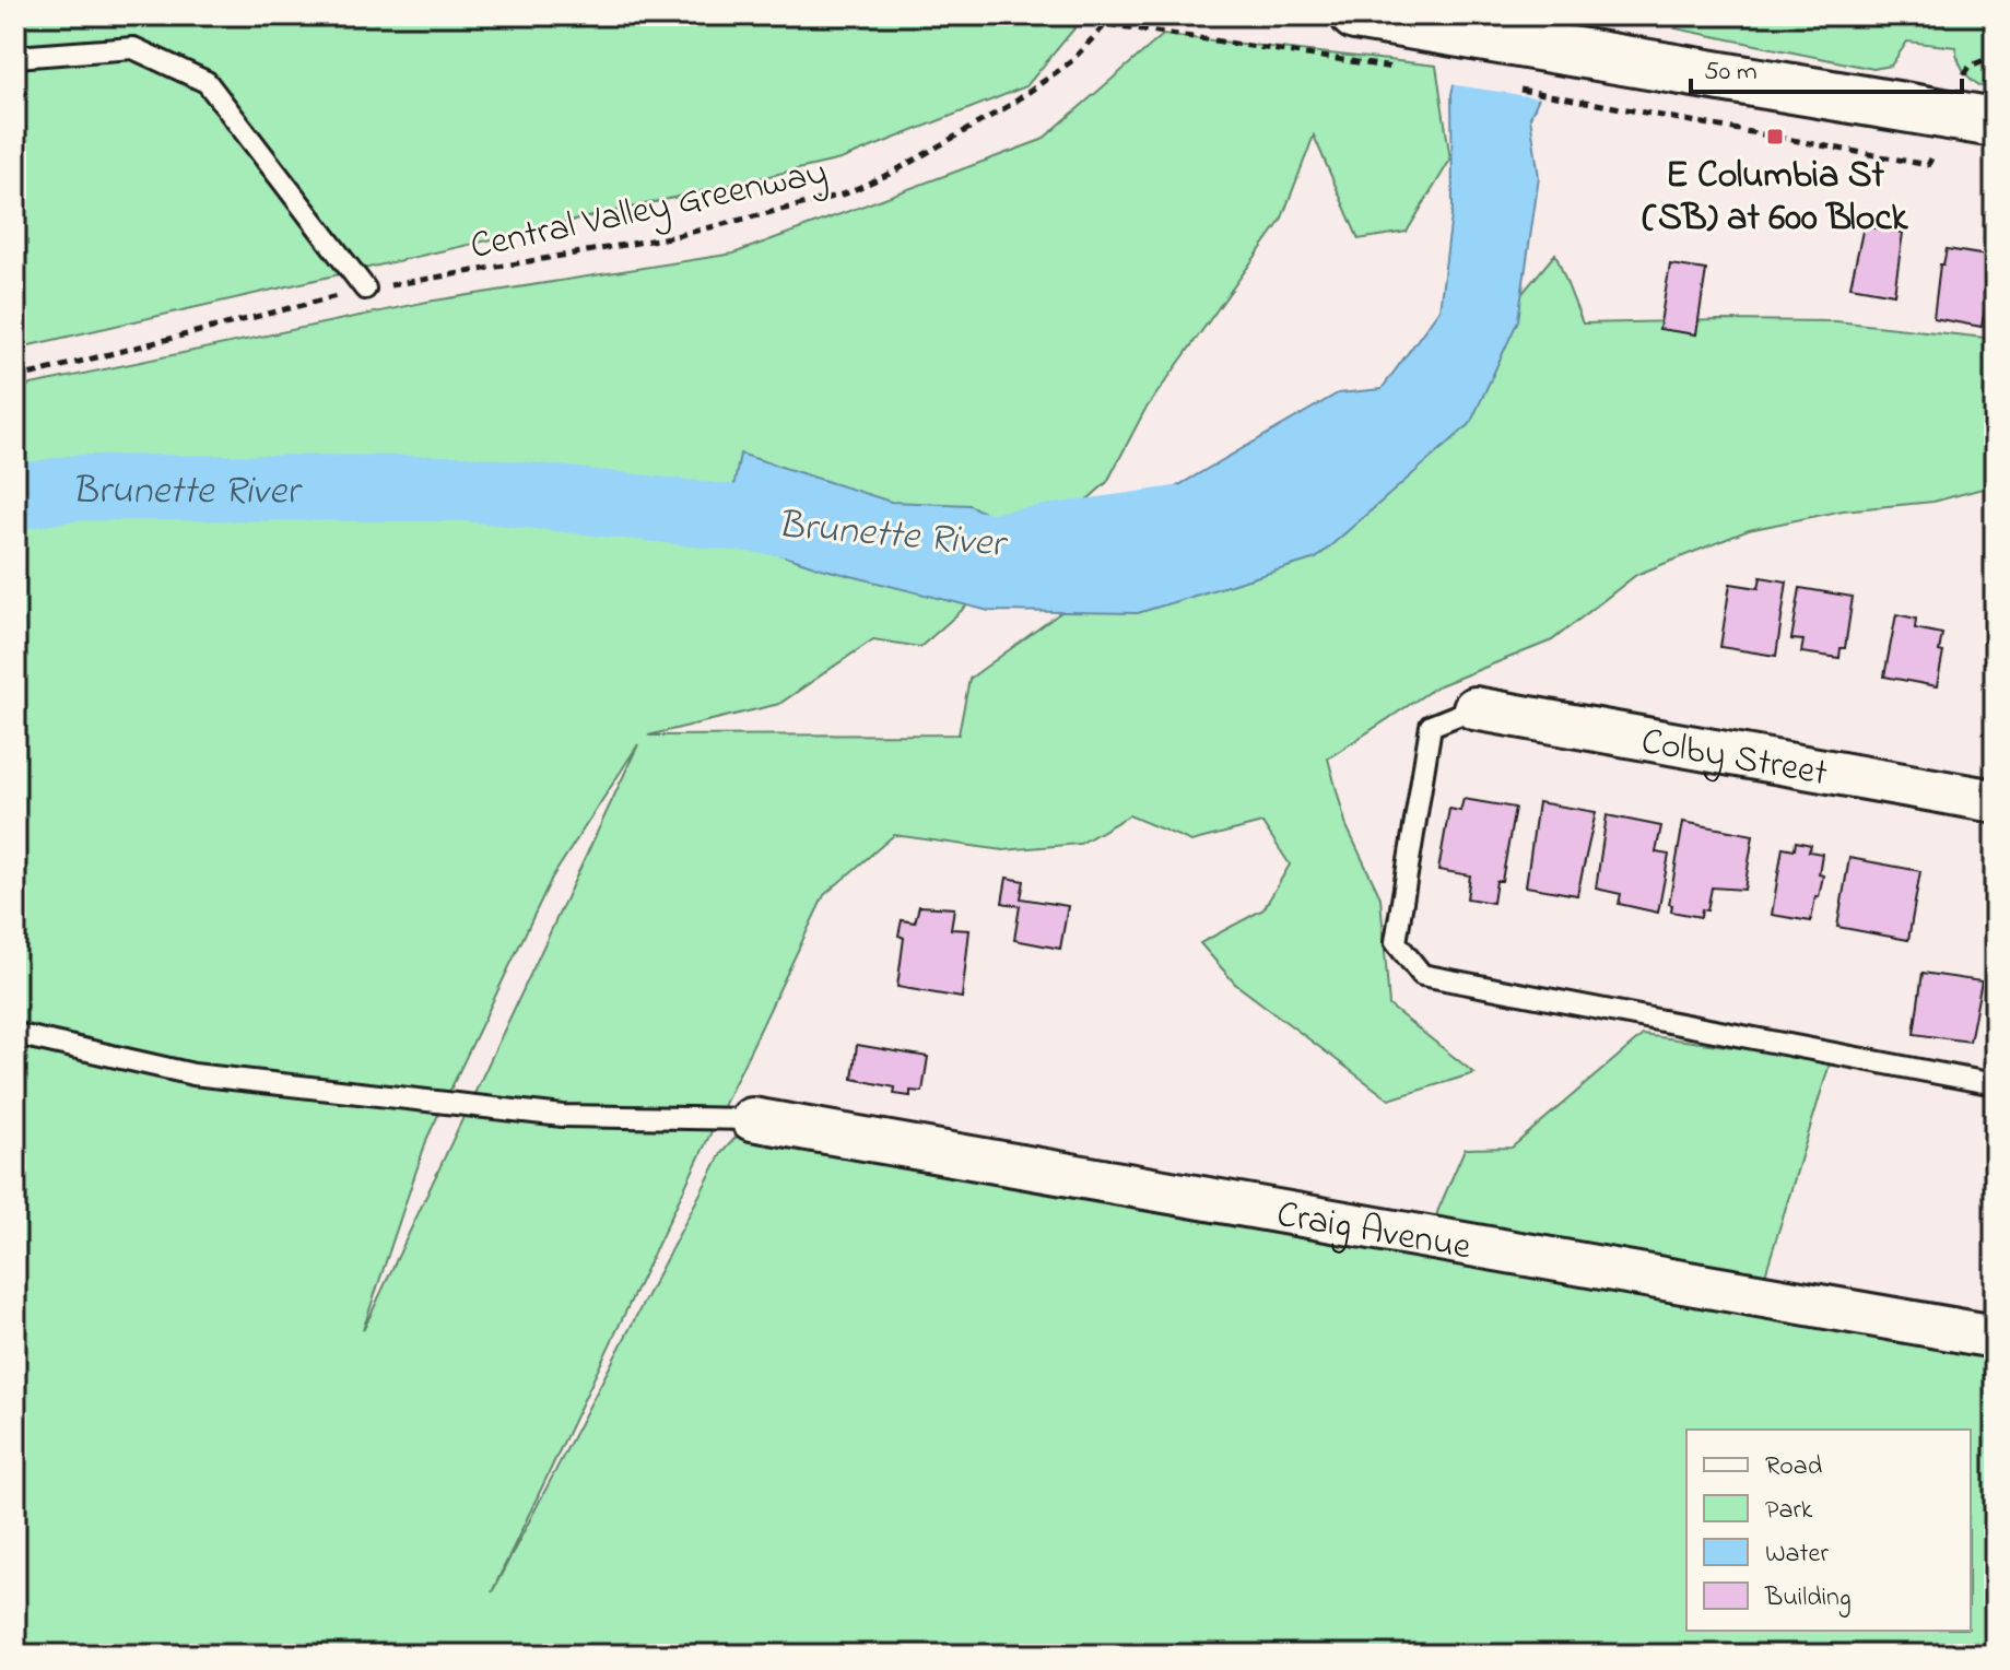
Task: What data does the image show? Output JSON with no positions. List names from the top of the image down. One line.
{"streets":{"street":["Colby Street","Craig Avenue"],"path":["Central Valley Greenway"]},"water":["Brunette River"],"places":{"transit":["E Columbia St (SB) at 600 Block"]},"legend":["Road","Park","Water","Building"],"scale_bar":"50 m"}
